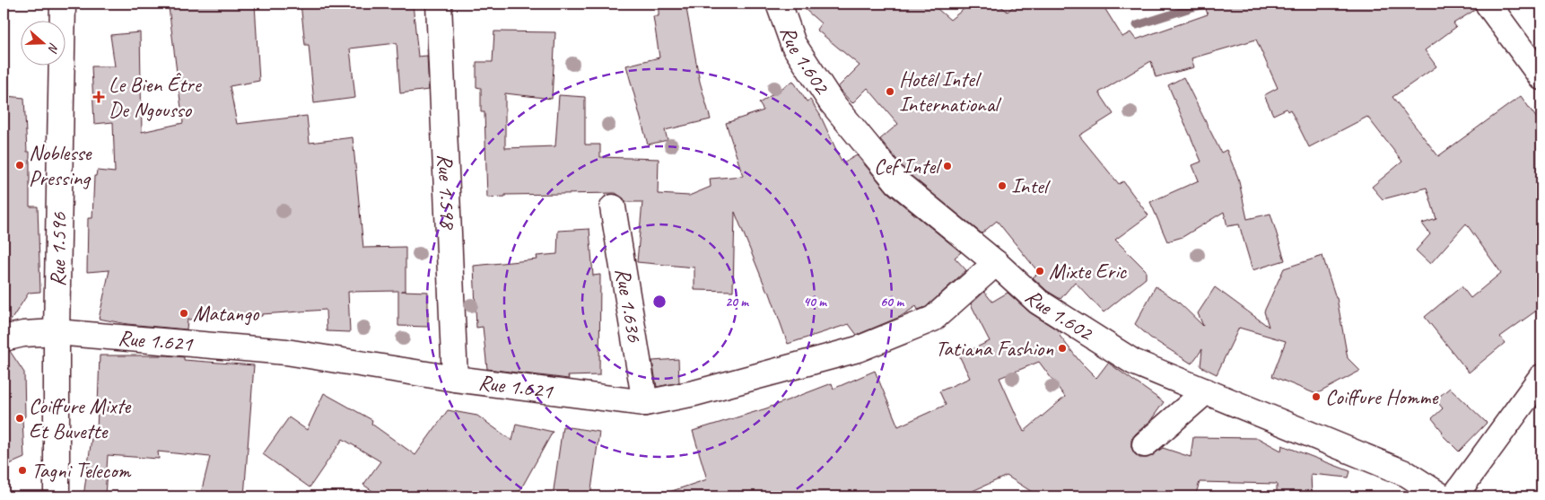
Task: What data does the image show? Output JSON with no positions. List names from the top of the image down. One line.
{"streets":{"street":["Rue 1.602","Rue 1.598","Rue 1.596","Rue 1.636","Rue 1.621"]},"crossings":[["Rue 1.602","Rue 1.621"],["Rue 1.598","Rue 1.621"],["Rue 1.596","Rue 1.621"],["Rue 1.636","Rue 1.621"]],"places":{"other":["Hotêl Intel International","Noblesse Pressing","Cef Intel","Intel","Mixte Eric","Matango","Tatiana Fashion","Coiffure Homme","Coiffure Mixte Et Buvette","Tagni Telecom"],"health":["Le Bien Être De Ngousso"]},"north":"right","rings":["20 m","40 m","60 m"]}
